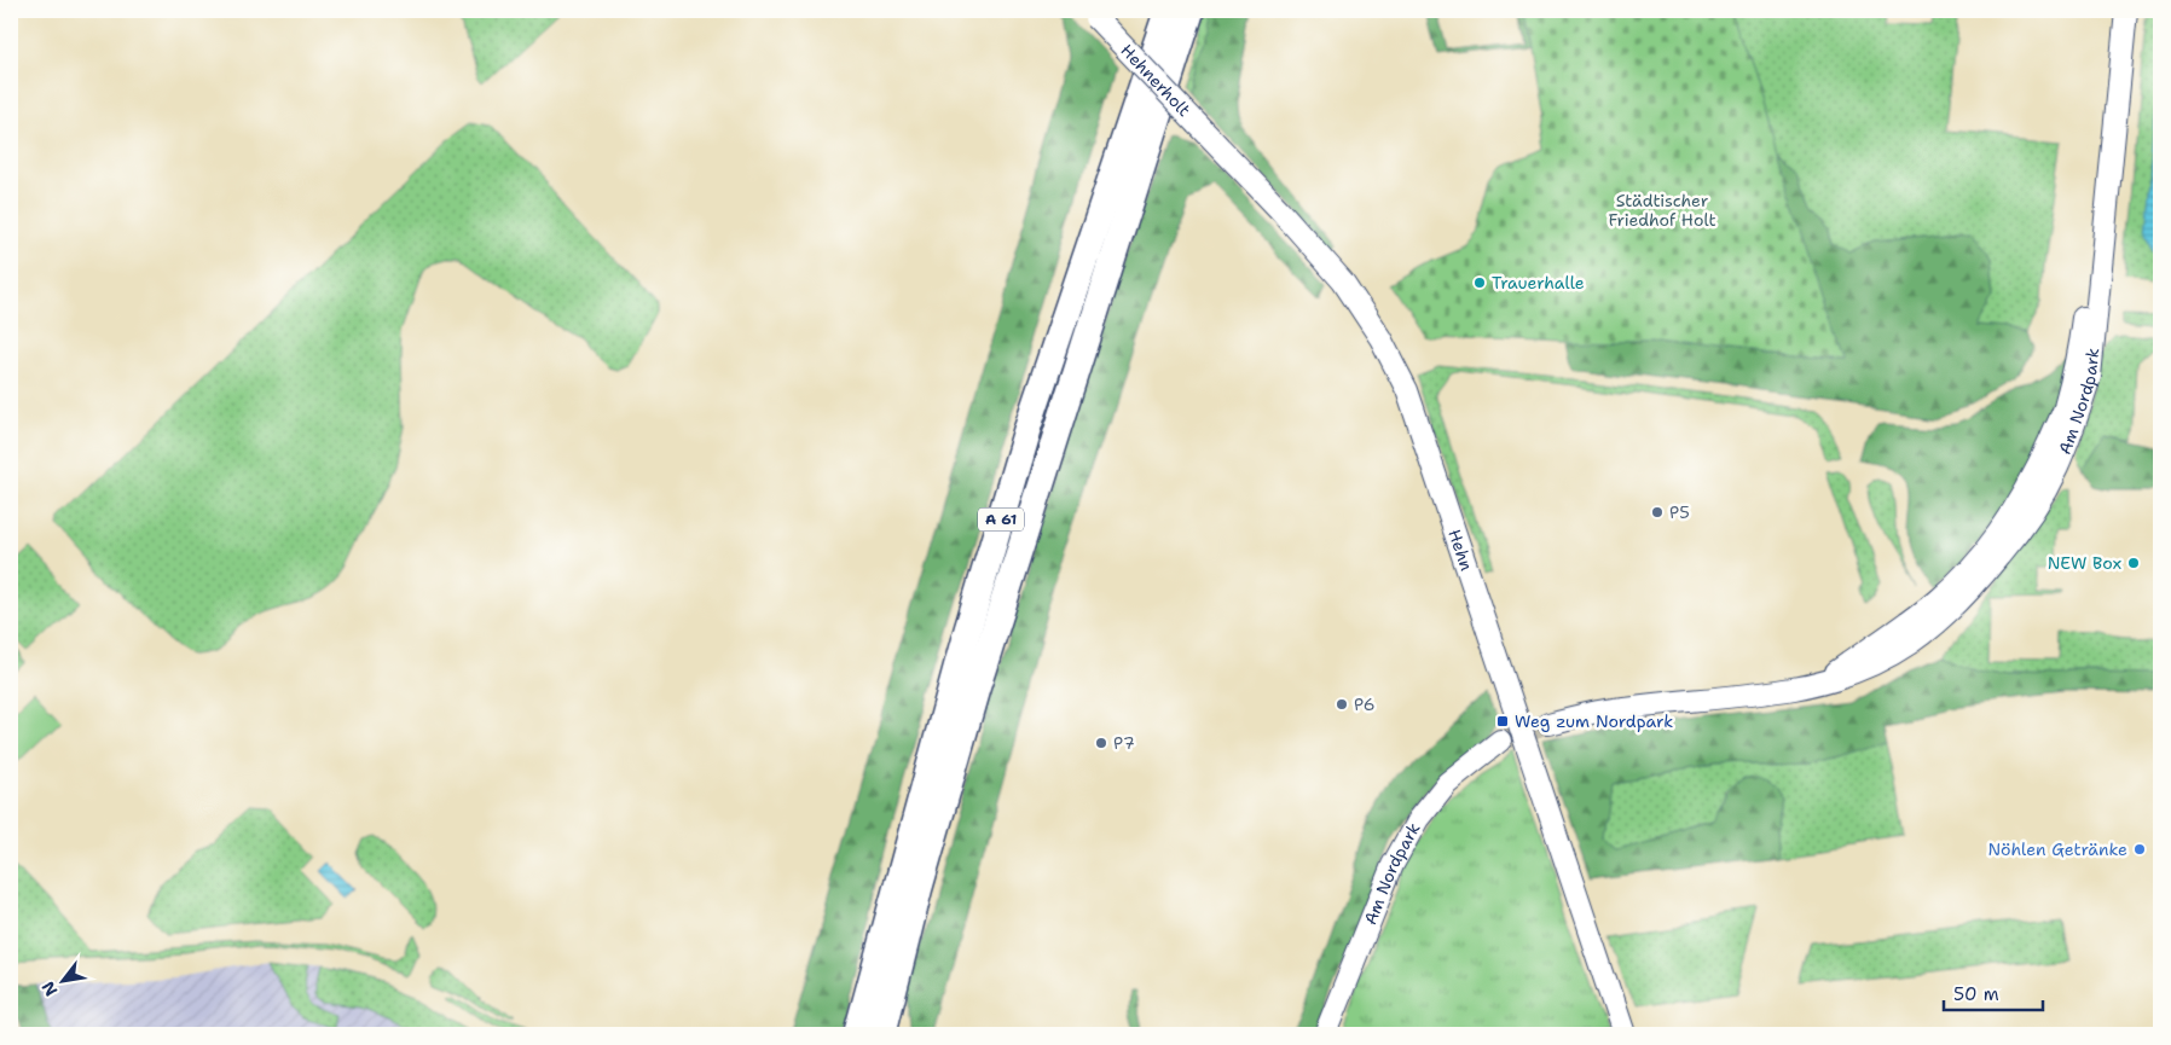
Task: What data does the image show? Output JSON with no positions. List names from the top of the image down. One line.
{"streets":{"highway":["A 61"],"street":["Hehnerholt","Am Nordpark","Hehn"]},"crossings":[["Hehnerholt","Hehn"]],"parks":["Städtischer Friedhof Holt"],"places":{"other":["Trauerhalle","P5","NEW Box","P6","P7","Nöhlen Getränke"],"transit":["Weg zum Nordpark"]},"scale_bar":"50 m","north":"bottom left"}
